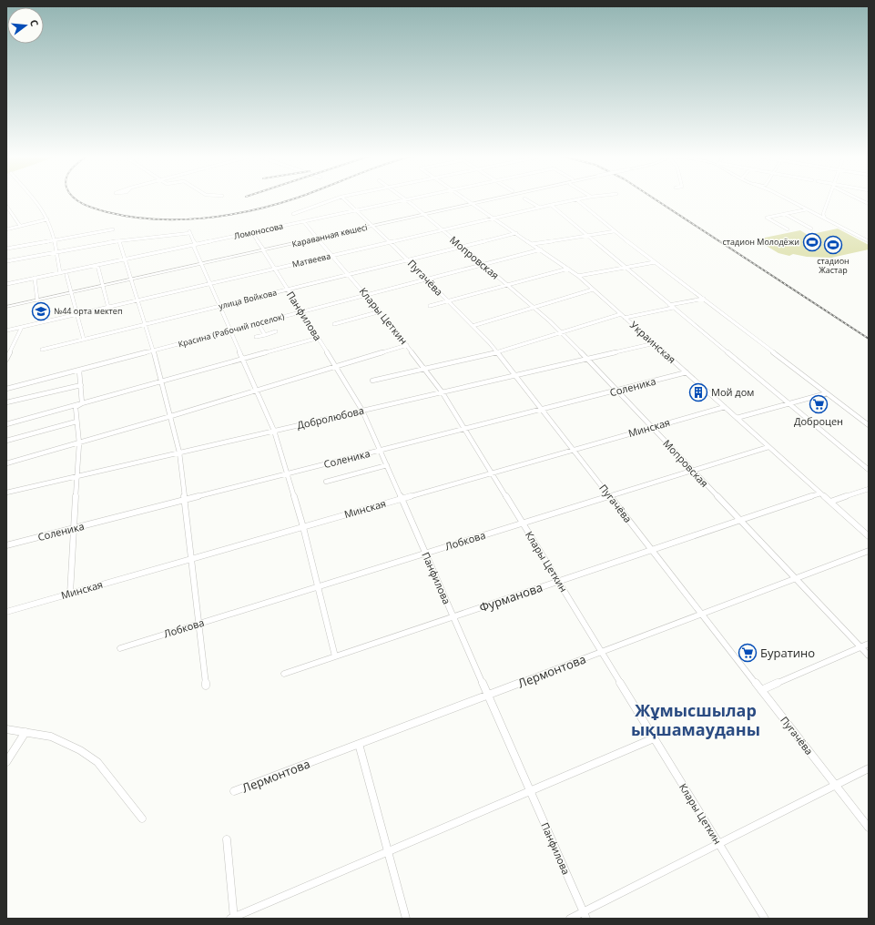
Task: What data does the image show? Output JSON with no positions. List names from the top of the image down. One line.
{"streets":{"main road":["Караванная көшесі"],"street":["Ломоносова","Мопровская","Матвеева","Пугачёва","улица Войкова","Панфилова","Клары Цеткин","Красина (Рабочий поселок)","Украинская","Соленика","Добролюбова","Минская","Лобкова","Фурманова","Лермонтова"]},"crossings":[["Ломоносова","Мопровская"],["Ломоносова","Пугачёва"],["Ломоносова","Панфилова"],["Ломоносова","Клары Цеткин"],["Караванная көшесі","Мопровская"],["Караванная көшесі","Пугачёва"],["Караванная көшесі","Панфилова"],["Караванная көшесі","Клары Цеткин"],["Караванная көшесі","Украинская"],["Мопровская","Матвеева"],["Мопровская","улица Войкова"],["Мопровская","Красина (Рабочий поселок)"],["Мопровская","Соленика"],["Мопровская","Добролюбова"],["Мопровская","Минская"],["Мопровская","Лобкова"],["Мопровская","Фурманова"],["Мопровская","Лермонтова"],["Матвеева","Пугачёва"],["Матвеева","Панфилова"],["Матвеева","Клары Цеткин"],["Матвеева","Украинская"],["Пугачёва","улица Войкова"],["Пугачёва","Красина (Рабочий поселок)"],["Пугачёва","Соленика"],["Пугачёва","Добролюбова"],["Пугачёва","Минская"],["Пугачёва","Лобкова"],["Пугачёва","Фурманова"],["Пугачёва","Лермонтова"],["улица Войкова","Панфилова"],["улица Войкова","Клары Цеткин"],["улица Войкова","Украинская"],["Панфилова","Красина (Рабочий поселок)"],["Панфилова","Соленика"],["Панфилова","Добролюбова"],["Панфилова","Минская"],["Панфилова","Лобкова"],["Панфилова","Фурманова"],["Панфилова","Лермонтова"],["Клары Цеткин","Красина (Рабочий поселок)"],["Клары Цеткин","Соленика"],["Клары Цеткин","Добролюбова"],["Клары Цеткин","Минская"],["Клары Цеткин","Лобкова"],["Клары Цеткин","Фурманова"],["Клары Цеткин","Лермонтова"],["Красина (Рабочий поселок)","Украинская"],["Украинская","Соленика"],["Украинская","Добролюбова"],["Украинская","Минская"],["Украинская","Лобкова"],["Украинская","Фурманова"]],"districts":["Жұмысшылар ықшамауданы"],"places":{"sports":["стадион Молодёжи","стадион Жастар"],"school or university":["№44 орта мектеп"],"building":["Мой дом"],"supermarket":["Доброцен","Буратино"]},"north":"right"}
